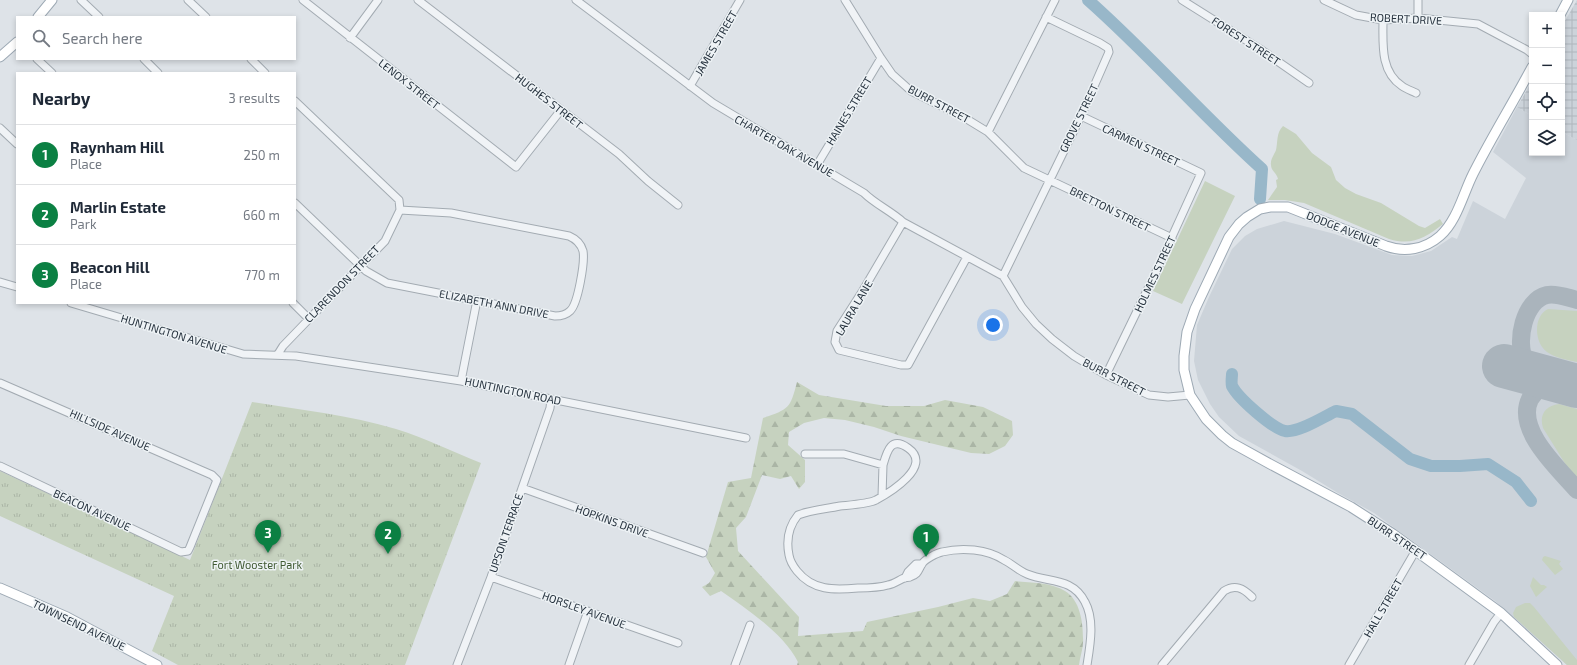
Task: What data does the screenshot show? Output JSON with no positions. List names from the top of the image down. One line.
{"streets":{"main road":["BURR STREET","DODGE AVENUE","TOWNSEND AVENUE"],"street":["ROBERT DRIVE","FOREST STREET","JAMES STREET","LENOX STREET","HUGHES STREET","HAINES STREET","GROVE STREET","CARMEN STREET","CHARTER OAK AVENUE","BRETTON STREET","HOLMES STREET","CLARENDON STREET","ELIZABETH ANN DRIVE","LAURA LANE","HUNTINGTON AVENUE","HUNTINGTON ROAD","HILLSIDE AVENUE","BEACON AVENUE","HOPKINS DRIVE","UPSON TERRACE","HALL STREET","HORSLEY AVENUE"]},"crossings":[["JAMES STREET","CHARTER OAK AVENUE"],["LENOX STREET","HUGHES STREET"],["BURR STREET","HAINES STREET"],["BURR STREET","GROVE STREET"],["BURR STREET","CHARTER OAK AVENUE"],["BURR STREET","BRETTON STREET"],["BURR STREET","DODGE AVENUE"],["BURR STREET","HOLMES STREET"],["BURR STREET","HALL STREET"],["HAINES STREET","CHARTER OAK AVENUE"],["GROVE STREET","CARMEN STREET"],["GROVE STREET","BRETTON STREET"],["CARMEN STREET","HOLMES STREET"],["CHARTER OAK AVENUE","LAURA LANE"],["BRETTON STREET","HOLMES STREET"],["CLARENDON STREET","ELIZABETH ANN DRIVE"],["CLARENDON STREET","HUNTINGTON AVENUE"],["CLARENDON STREET","HUNTINGTON ROAD"],["HUNTINGTON AVENUE","HUNTINGTON ROAD"],["HUNTINGTON ROAD","UPSON TERRACE"],["HILLSIDE AVENUE","BEACON AVENUE"],["HOPKINS DRIVE","UPSON TERRACE"],["UPSON TERRACE","HORSLEY AVENUE"]],"parks":["Fort Wooster Park"],"page":{"map_buttons":["+","−"],"search":"Search here","heading":["Nearby","3 results"],"list":[{"mark":"1","name":"Raynham Hill","note":"Place","value":"250 m"},{"mark":"2","name":"Marlin Estate","note":"Park","value":"660 m"},{"mark":"3","name":"Beacon Hill","note":"Place","value":"770 m"}],"pins":["3","2","1"]}}
